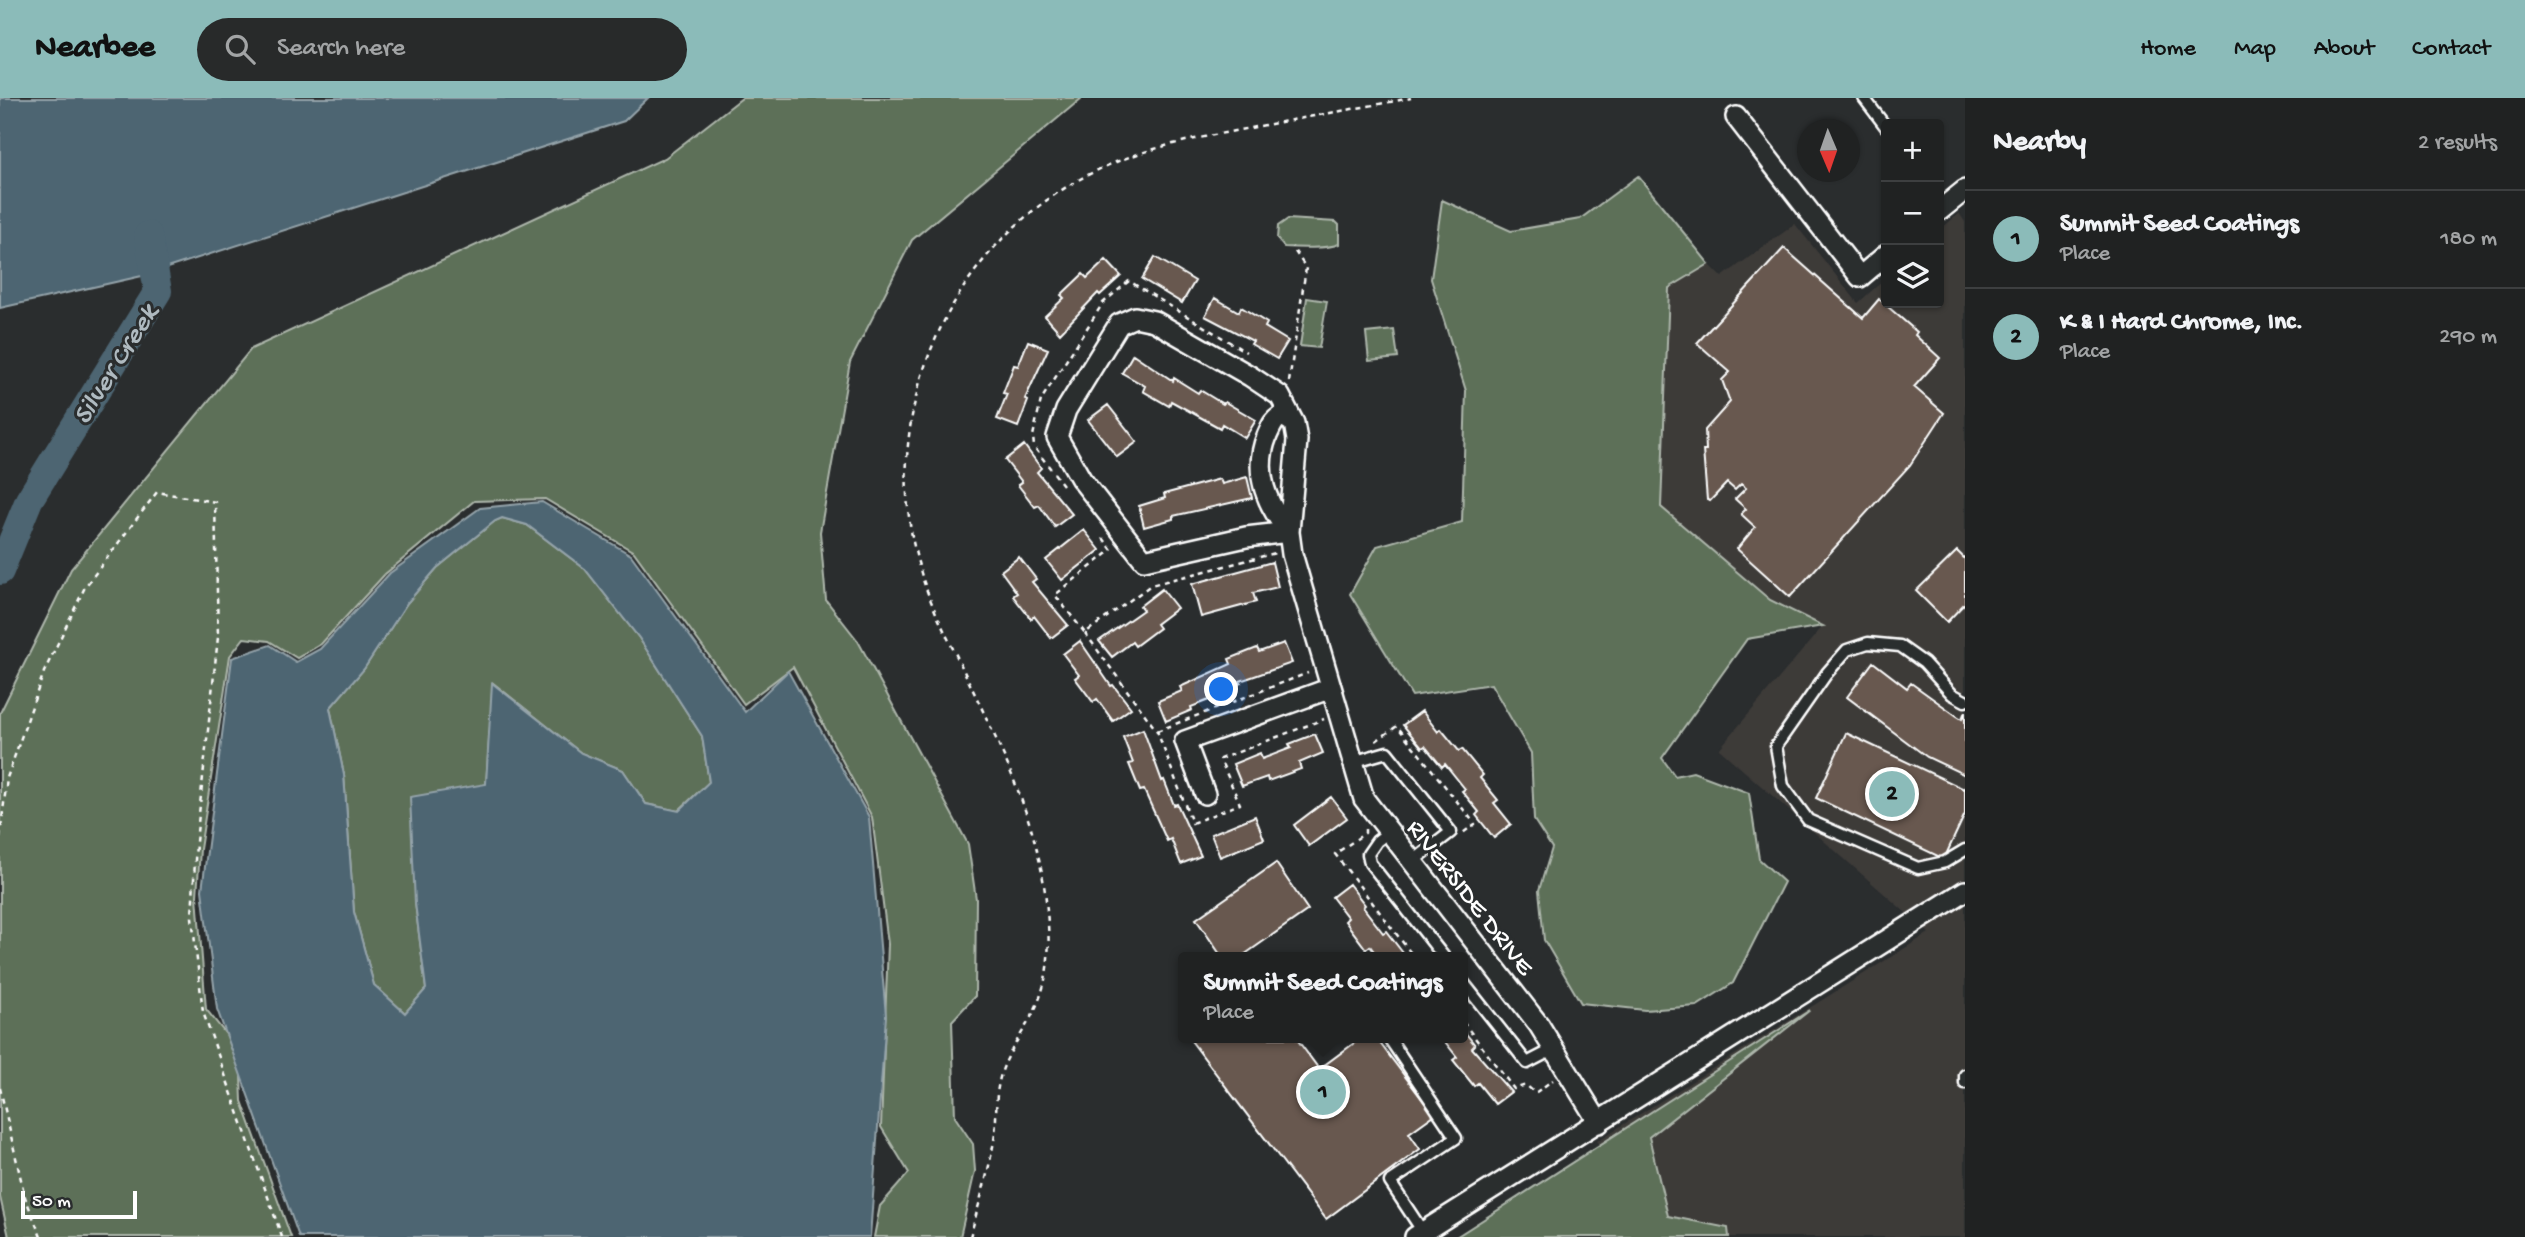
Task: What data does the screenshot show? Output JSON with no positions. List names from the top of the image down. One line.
{"streets":{"street":["RIVERSIDE DRIVE"]},"water":["Silver Creek"],"scale_bar":"50 m","north":"bottom","page":{"header":"Nearbee","search":"Search here","nav":["Home","Map","About","Contact"],"heading":["Nearby","2 results"],"map_buttons":["+","−"],"list":[{"mark":"1","name":"Summit Seed Coatings","note":"Place","value":"180 m"},{"mark":"2","name":"K & I Hard Chrome, Inc.","note":"Place","value":"290 m"}],"pins":["2","1"],"popup":["Summit Seed Coatings","Place"],"scale":"50 m"}}
